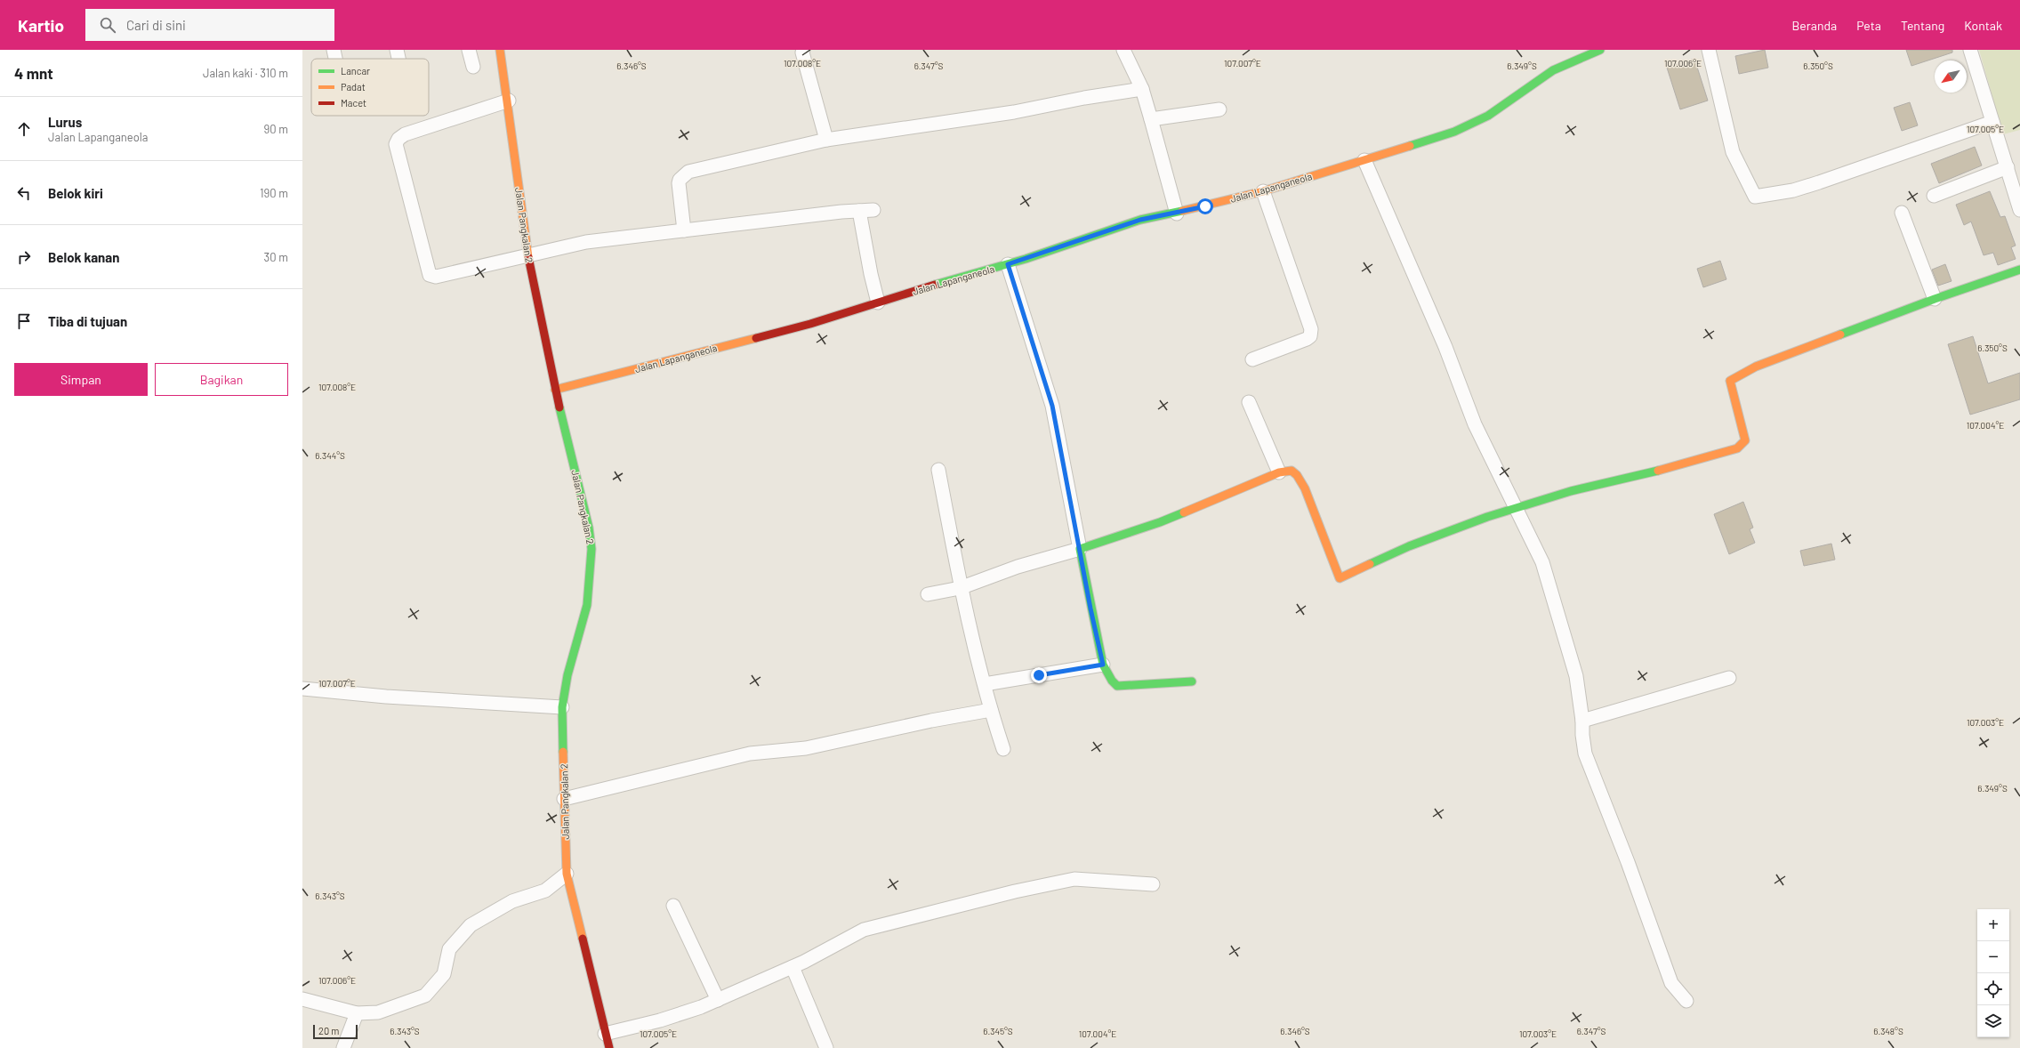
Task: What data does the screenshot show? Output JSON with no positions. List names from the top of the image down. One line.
{"streets":{"street":["Jalan Lapanganeola","Jalan Pangkalan 2"]},"crossings":[["Jalan Lapanganeola","Jalan Pangkalan 2"]],"legend":["Lancar","Padat","Macet"],"scale_bar":"20 m","north":"bottom left","page":{"header":"Kartio","search":"Cari di sini","nav":["Beranda","Peta","Tentang","Kontak"],"heading":["4 mnt","Jalan kaki · 310 m"],"list":[["Lurus","Jalan Lapanganeola","90 m"],["Belok kiri","190 m"],["Belok kanan","30 m"],"Tiba di tujuan"],"buttons":["Simpan","Bagikan"],"map_buttons":["+","−"],"scale":"20 m"},"coordinates":["107.008°E","107.007°E","107.006°E","6.346°S","6.347°S","6.349°S","6.350°S","107.005°E","107.004°E","6.344°S","107.003°E","6.343°S","6.345°S","6.348°S"]}
